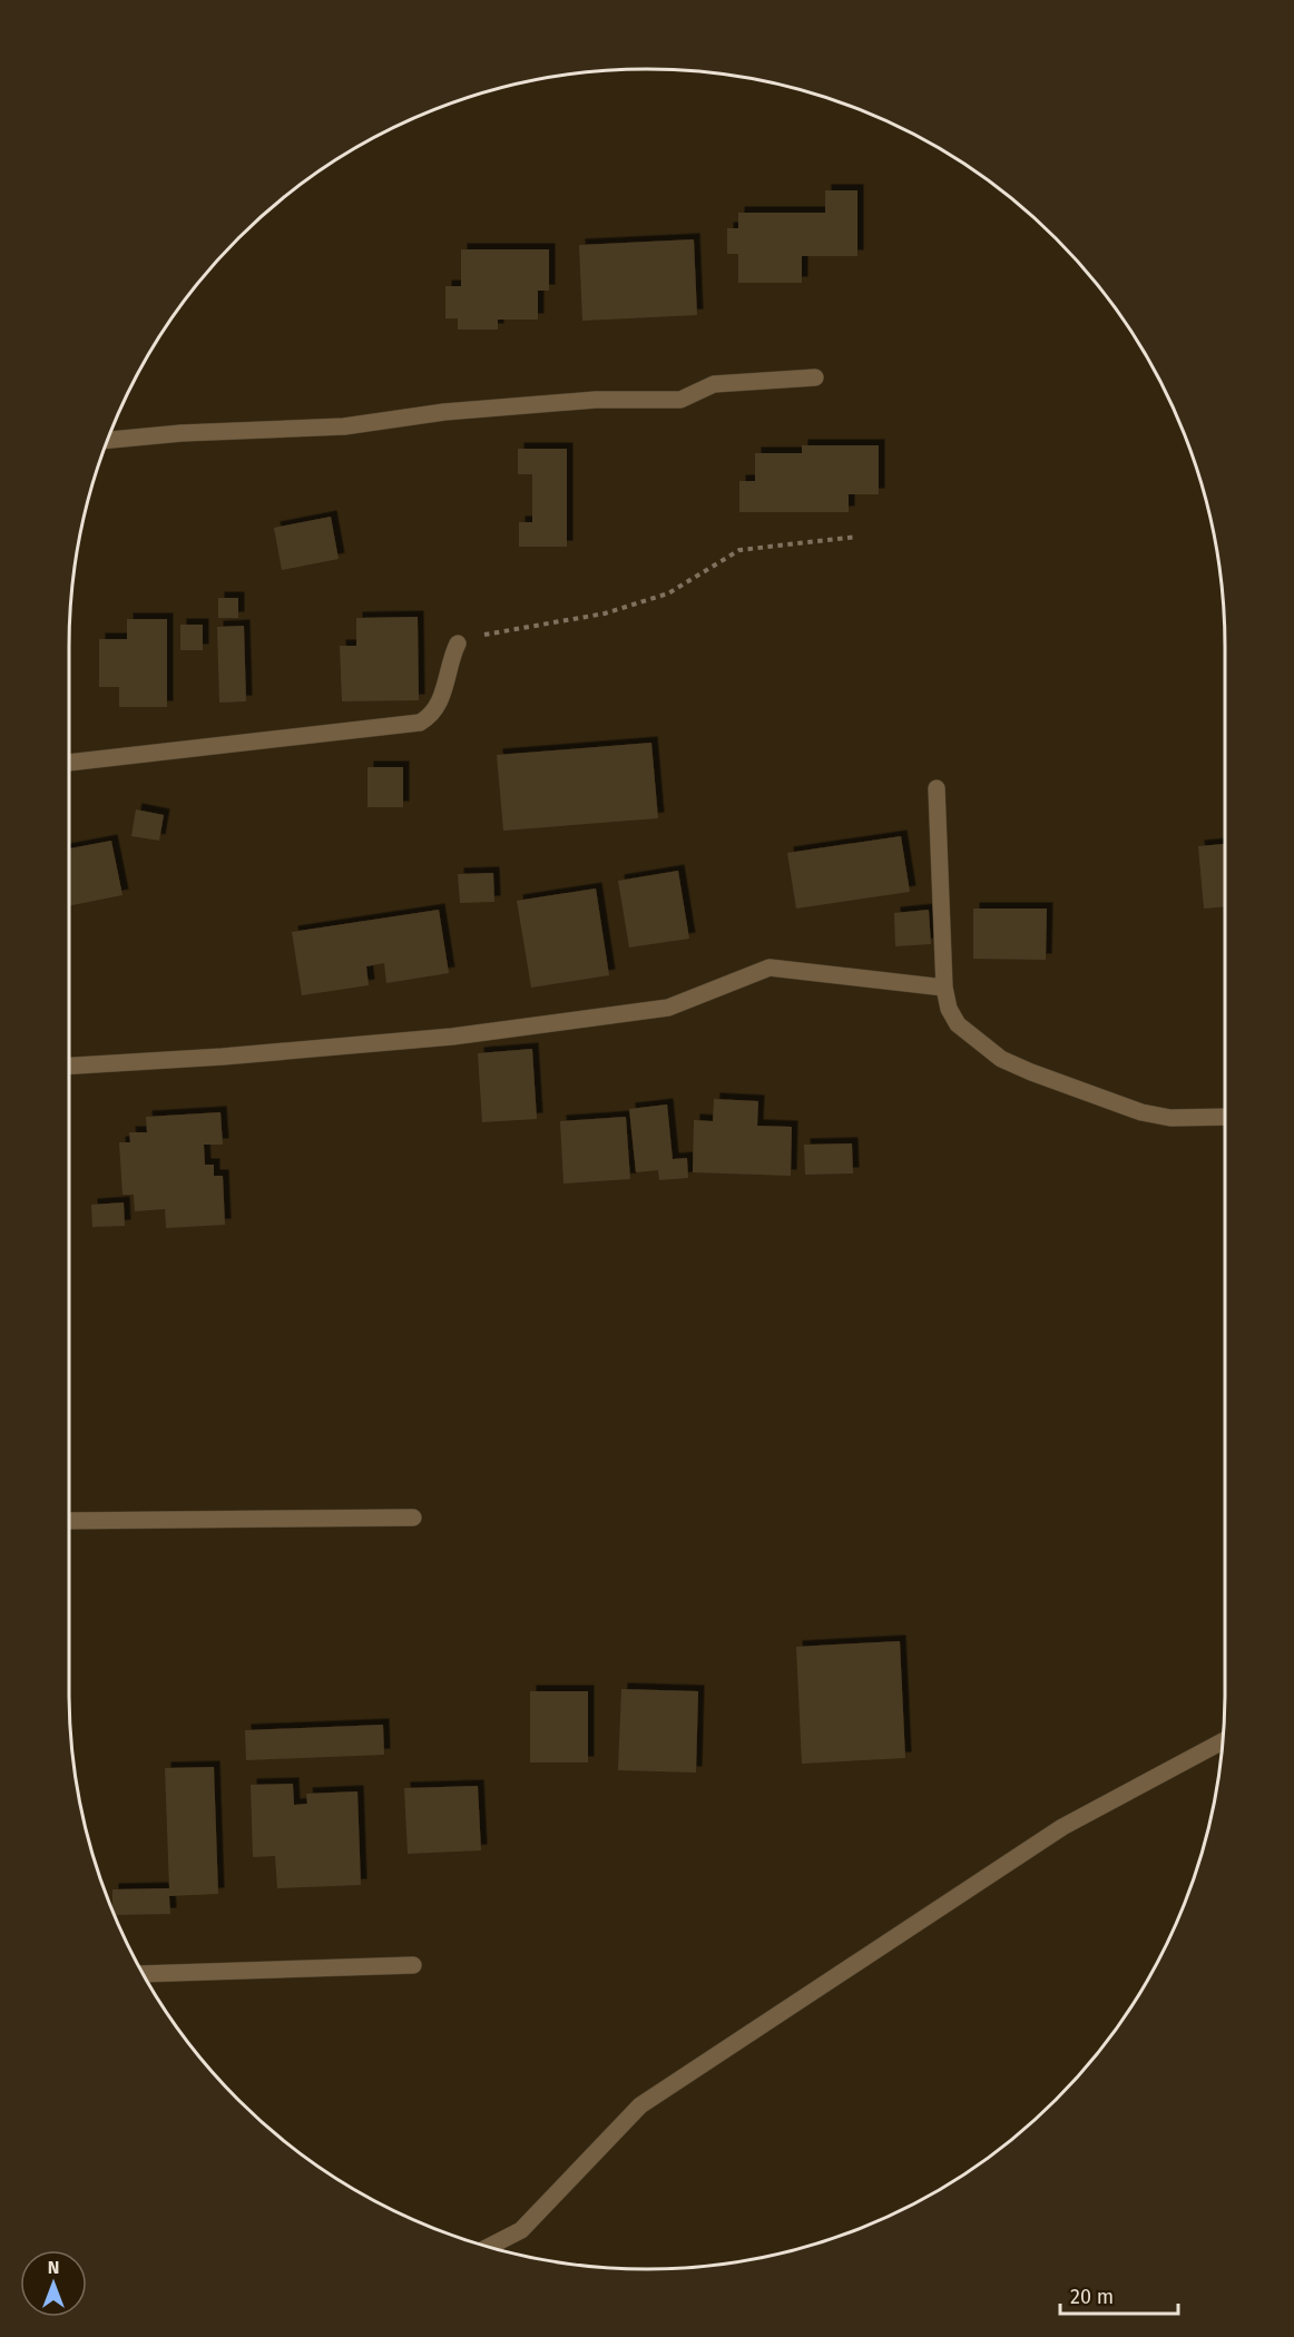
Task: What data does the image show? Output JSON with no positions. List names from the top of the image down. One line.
{"scale_bar":"20 m","north":"top"}
